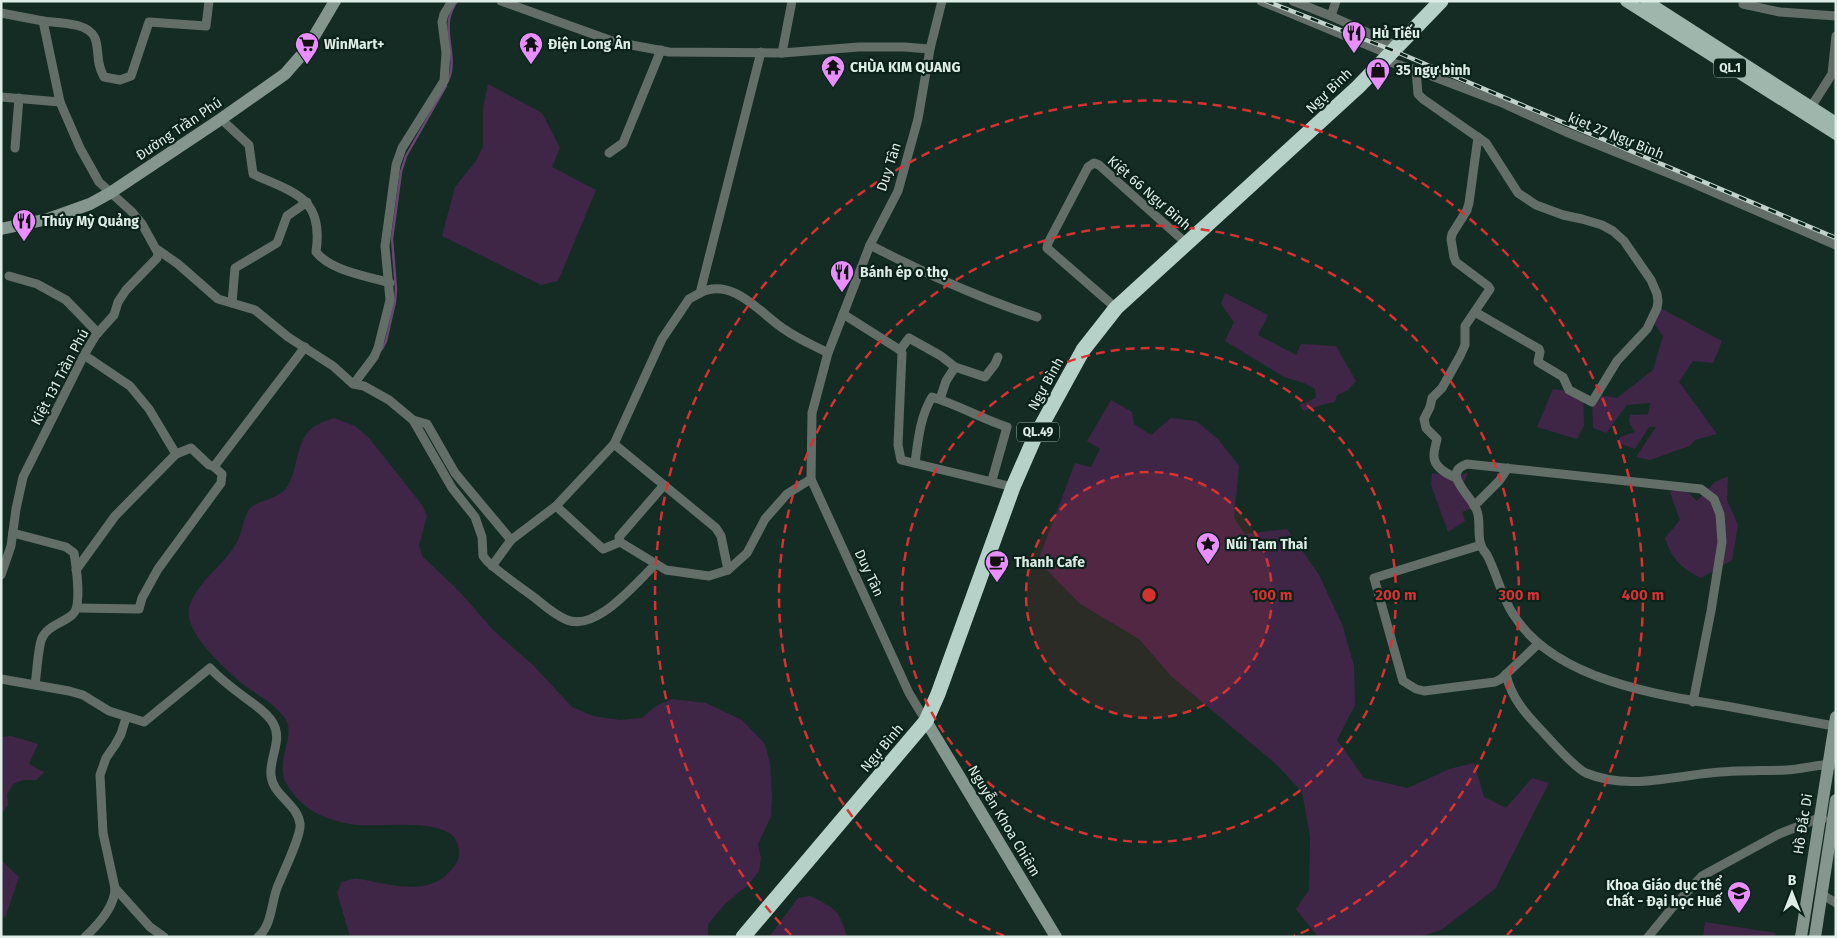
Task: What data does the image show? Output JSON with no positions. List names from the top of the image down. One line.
{"streets":{"highway":["Ngự Bình","QL.49"],"main road":["QL.1"],"street":["Đường Trần Phú","kiet 27 Ngự Bình","Duy Tân","Kiệt 66 Ngự Bình","Kiệt 131 Trần Phú","Nguyễn Khoa Chiêm","Hồ Đắc Di"]},"crossings":[["Ngự Bình","kiet 27 Ngự Bình"],["Ngự Bình","Duy Tân"],["Ngự Bình","Kiệt 66 Ngự Bình"],["Ngự Bình","Nguyễn Khoa Chiêm"],["Duy Tân","Nguyễn Khoa Chiêm"]],"places":{"restaurant":["Hủ Tiếu","Thúy Mỳ Quảng","Bánh ép o thọ"],"supermarket":["WinMart+"],"temple":["Điện Long Ân","CHÙA KIM QUANG"],"shop":["35 ngự bình"],"place":["Núi Tam Thai"],"cafe":["Thanh Cafe"],"school or university":["Khoa Giáo dục thể chất - Đại học Huế"]},"north":"top","rings":["100 m","200 m","300 m","400 m"]}
